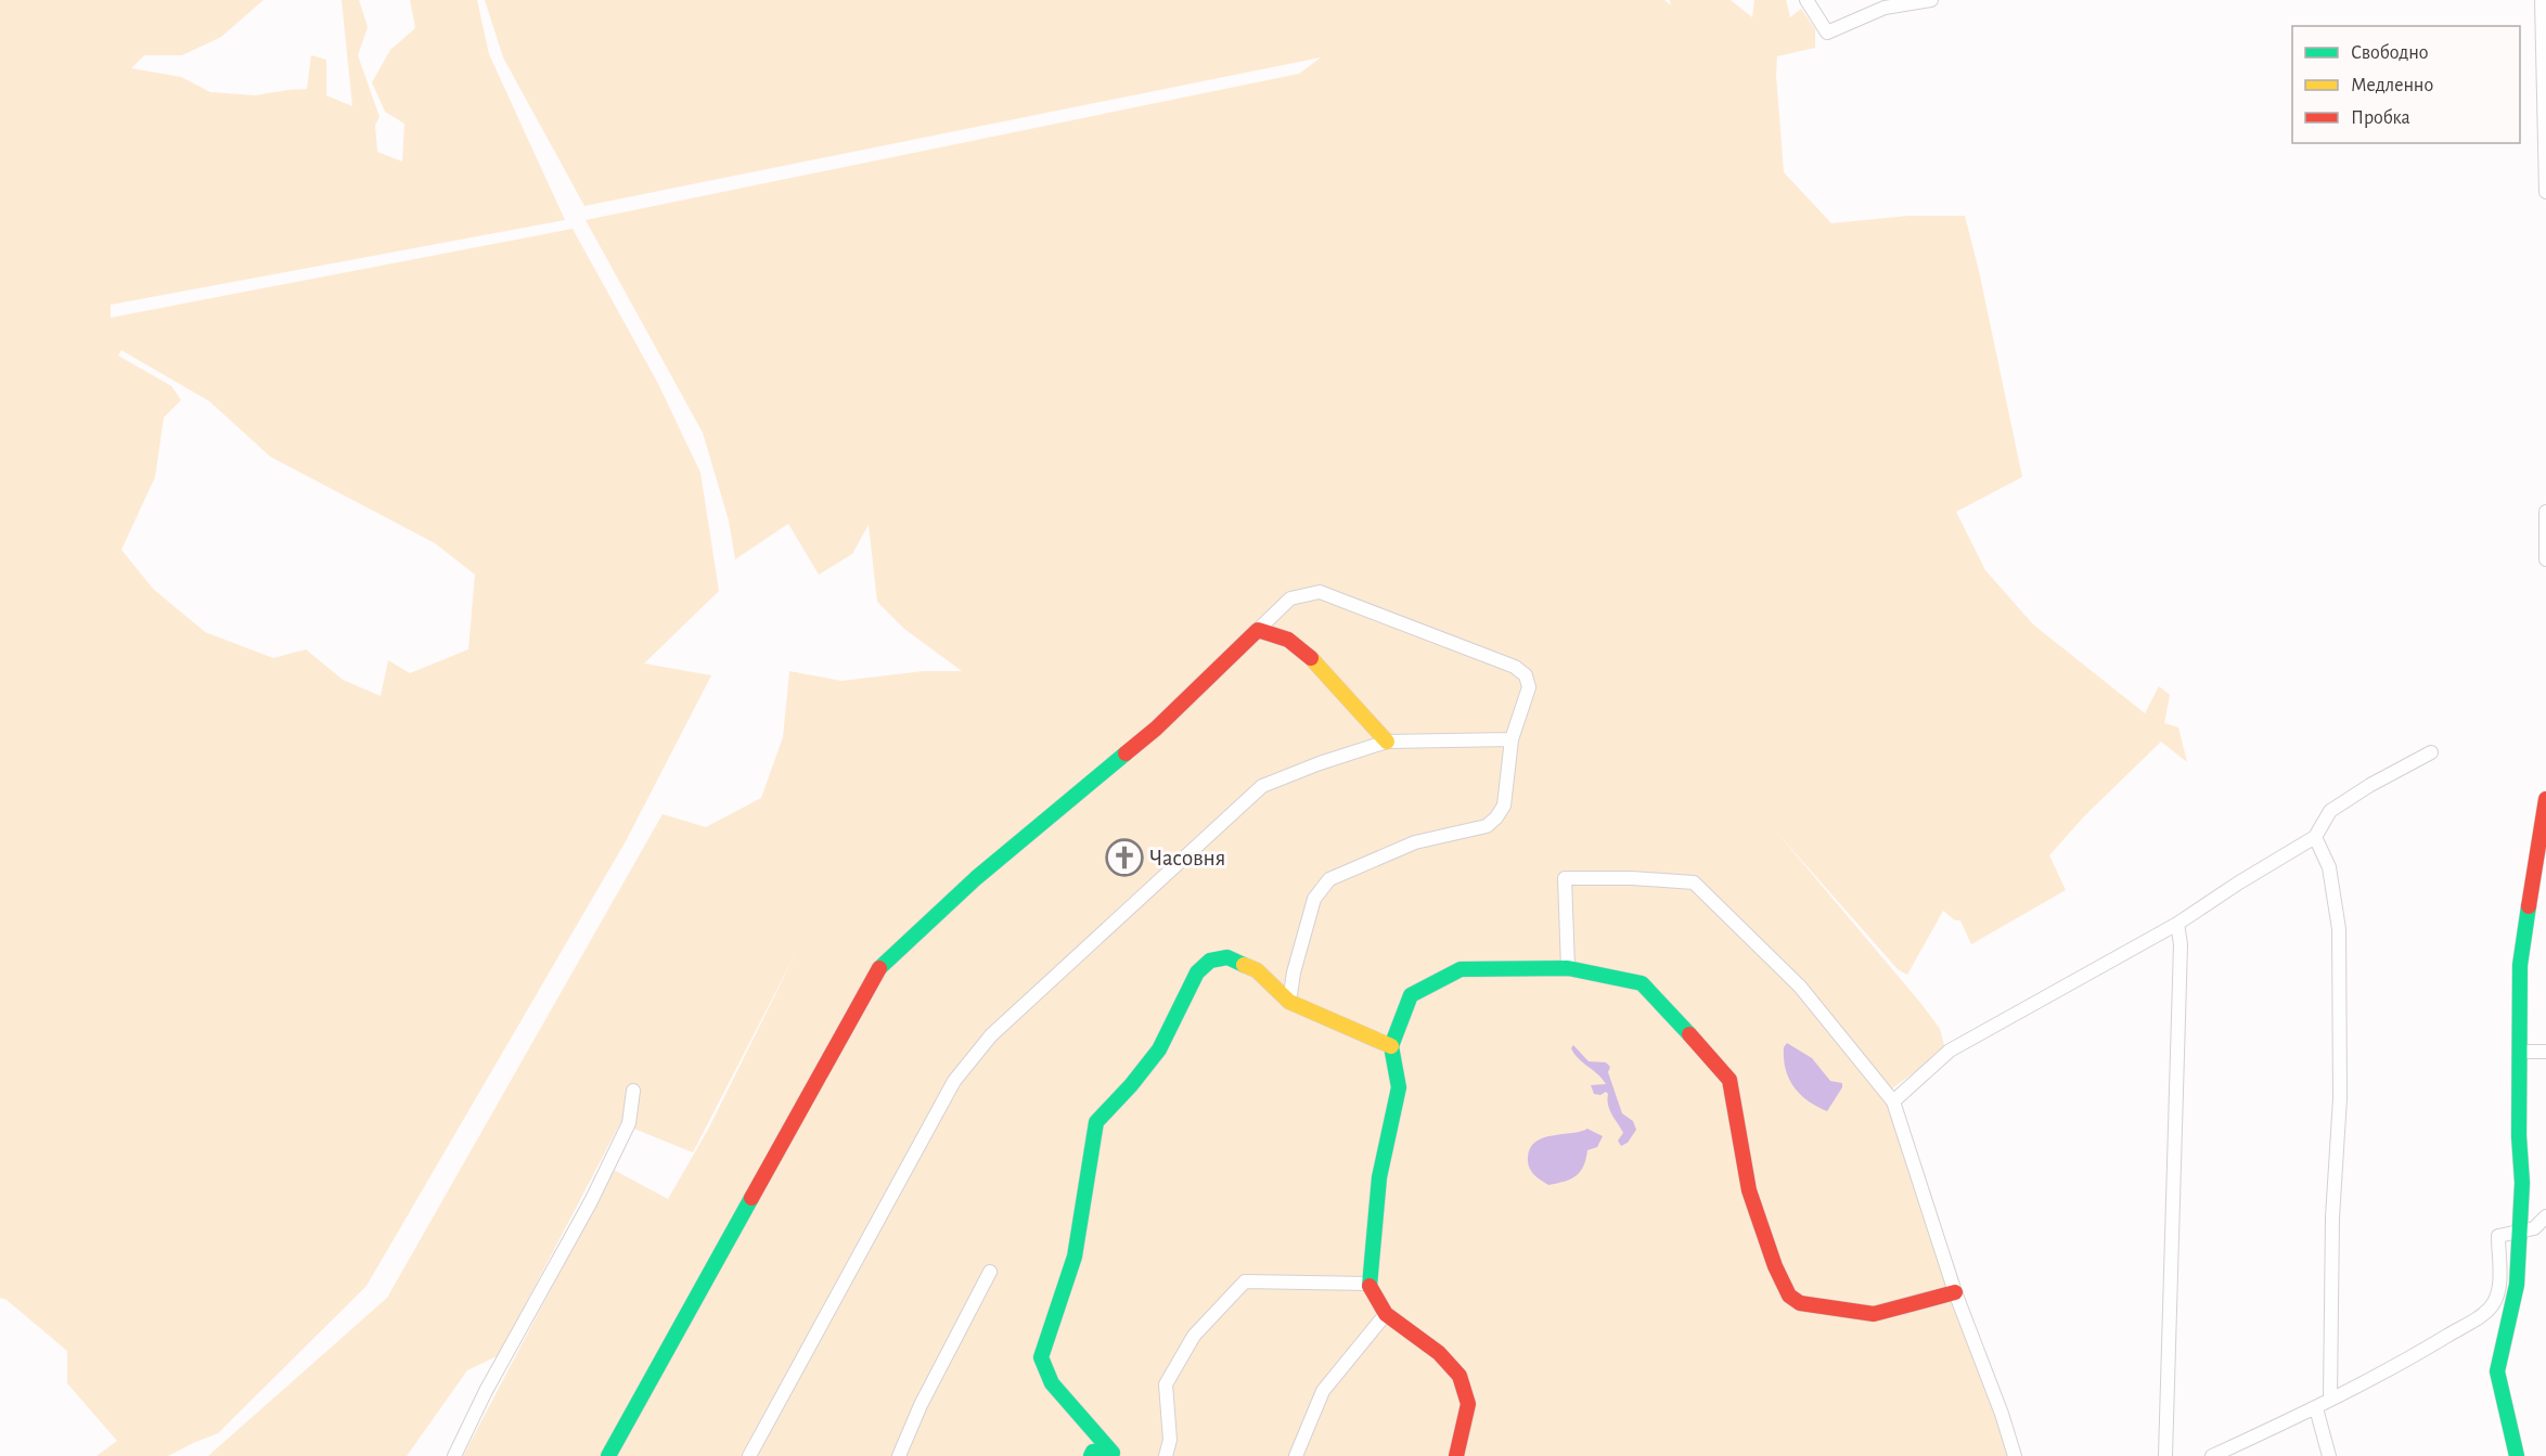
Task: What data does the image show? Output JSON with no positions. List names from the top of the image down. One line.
{"places":{"church":["Часовня"]},"legend":["Свободно","Медленно","Пробка"]}
